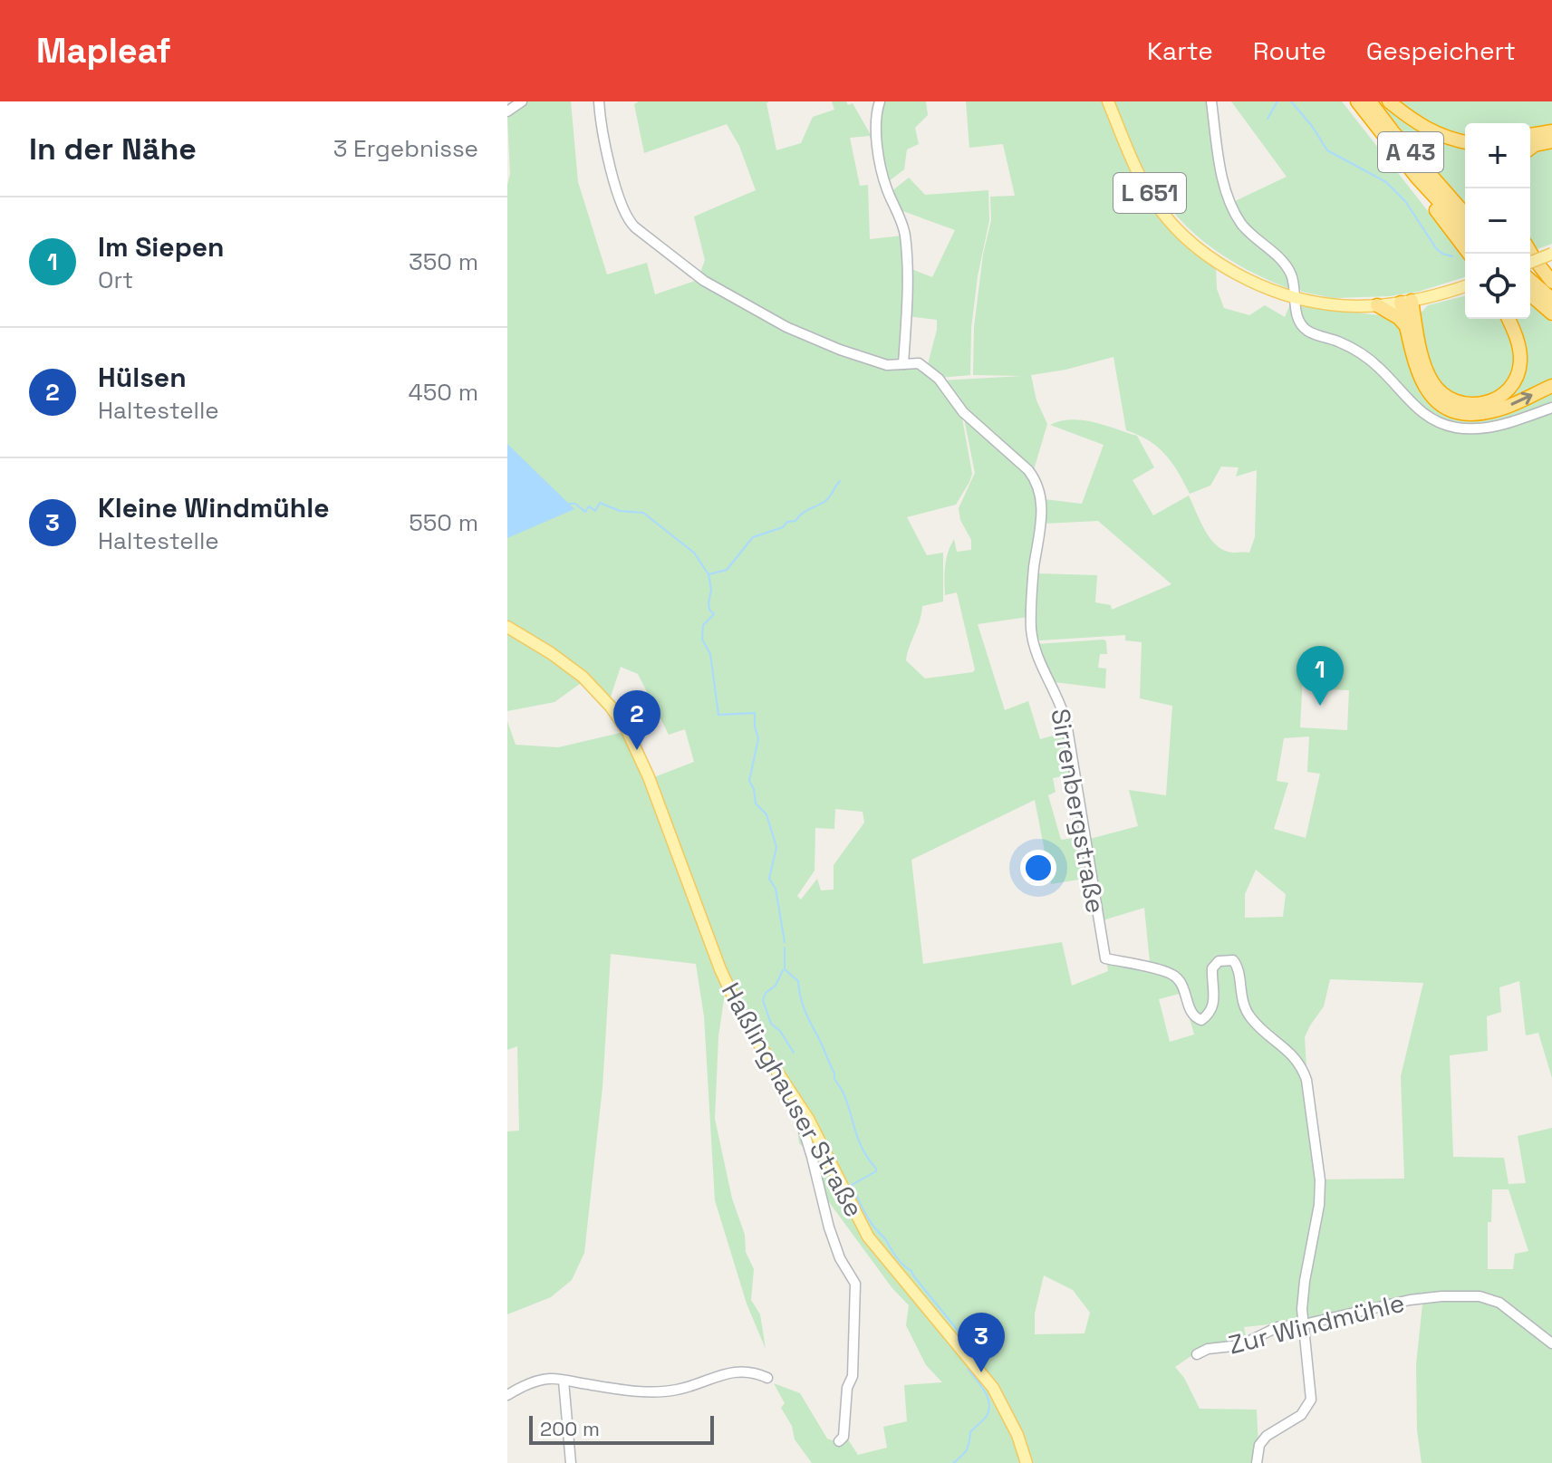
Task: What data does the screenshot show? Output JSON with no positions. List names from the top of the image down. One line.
{"streets":{"highway":["A 43"],"main road":["L 651","Haßlinghauser Straße"],"street":["Sirrenbergstraße","Zur Windmühle"]},"crossings":[["Sirrenbergstraße","Zur Windmühle"]],"scale_bar":"200 m","page":{"header":"Mapleaf","nav":["Karte","Route","Gespeichert"],"heading":["In der Nähe","3 Ergebnisse"],"map_buttons":["+","−"],"list":[{"mark":"1","name":"Im Siepen","note":"Ort","value":"350 m"},{"mark":"2","name":"Hülsen","note":"Haltestelle","value":"450 m"},{"mark":"3","name":"Kleine Windmühle","note":"Haltestelle","value":"550 m"}],"pins":["1","2","3"],"scale":"200 m"}}
